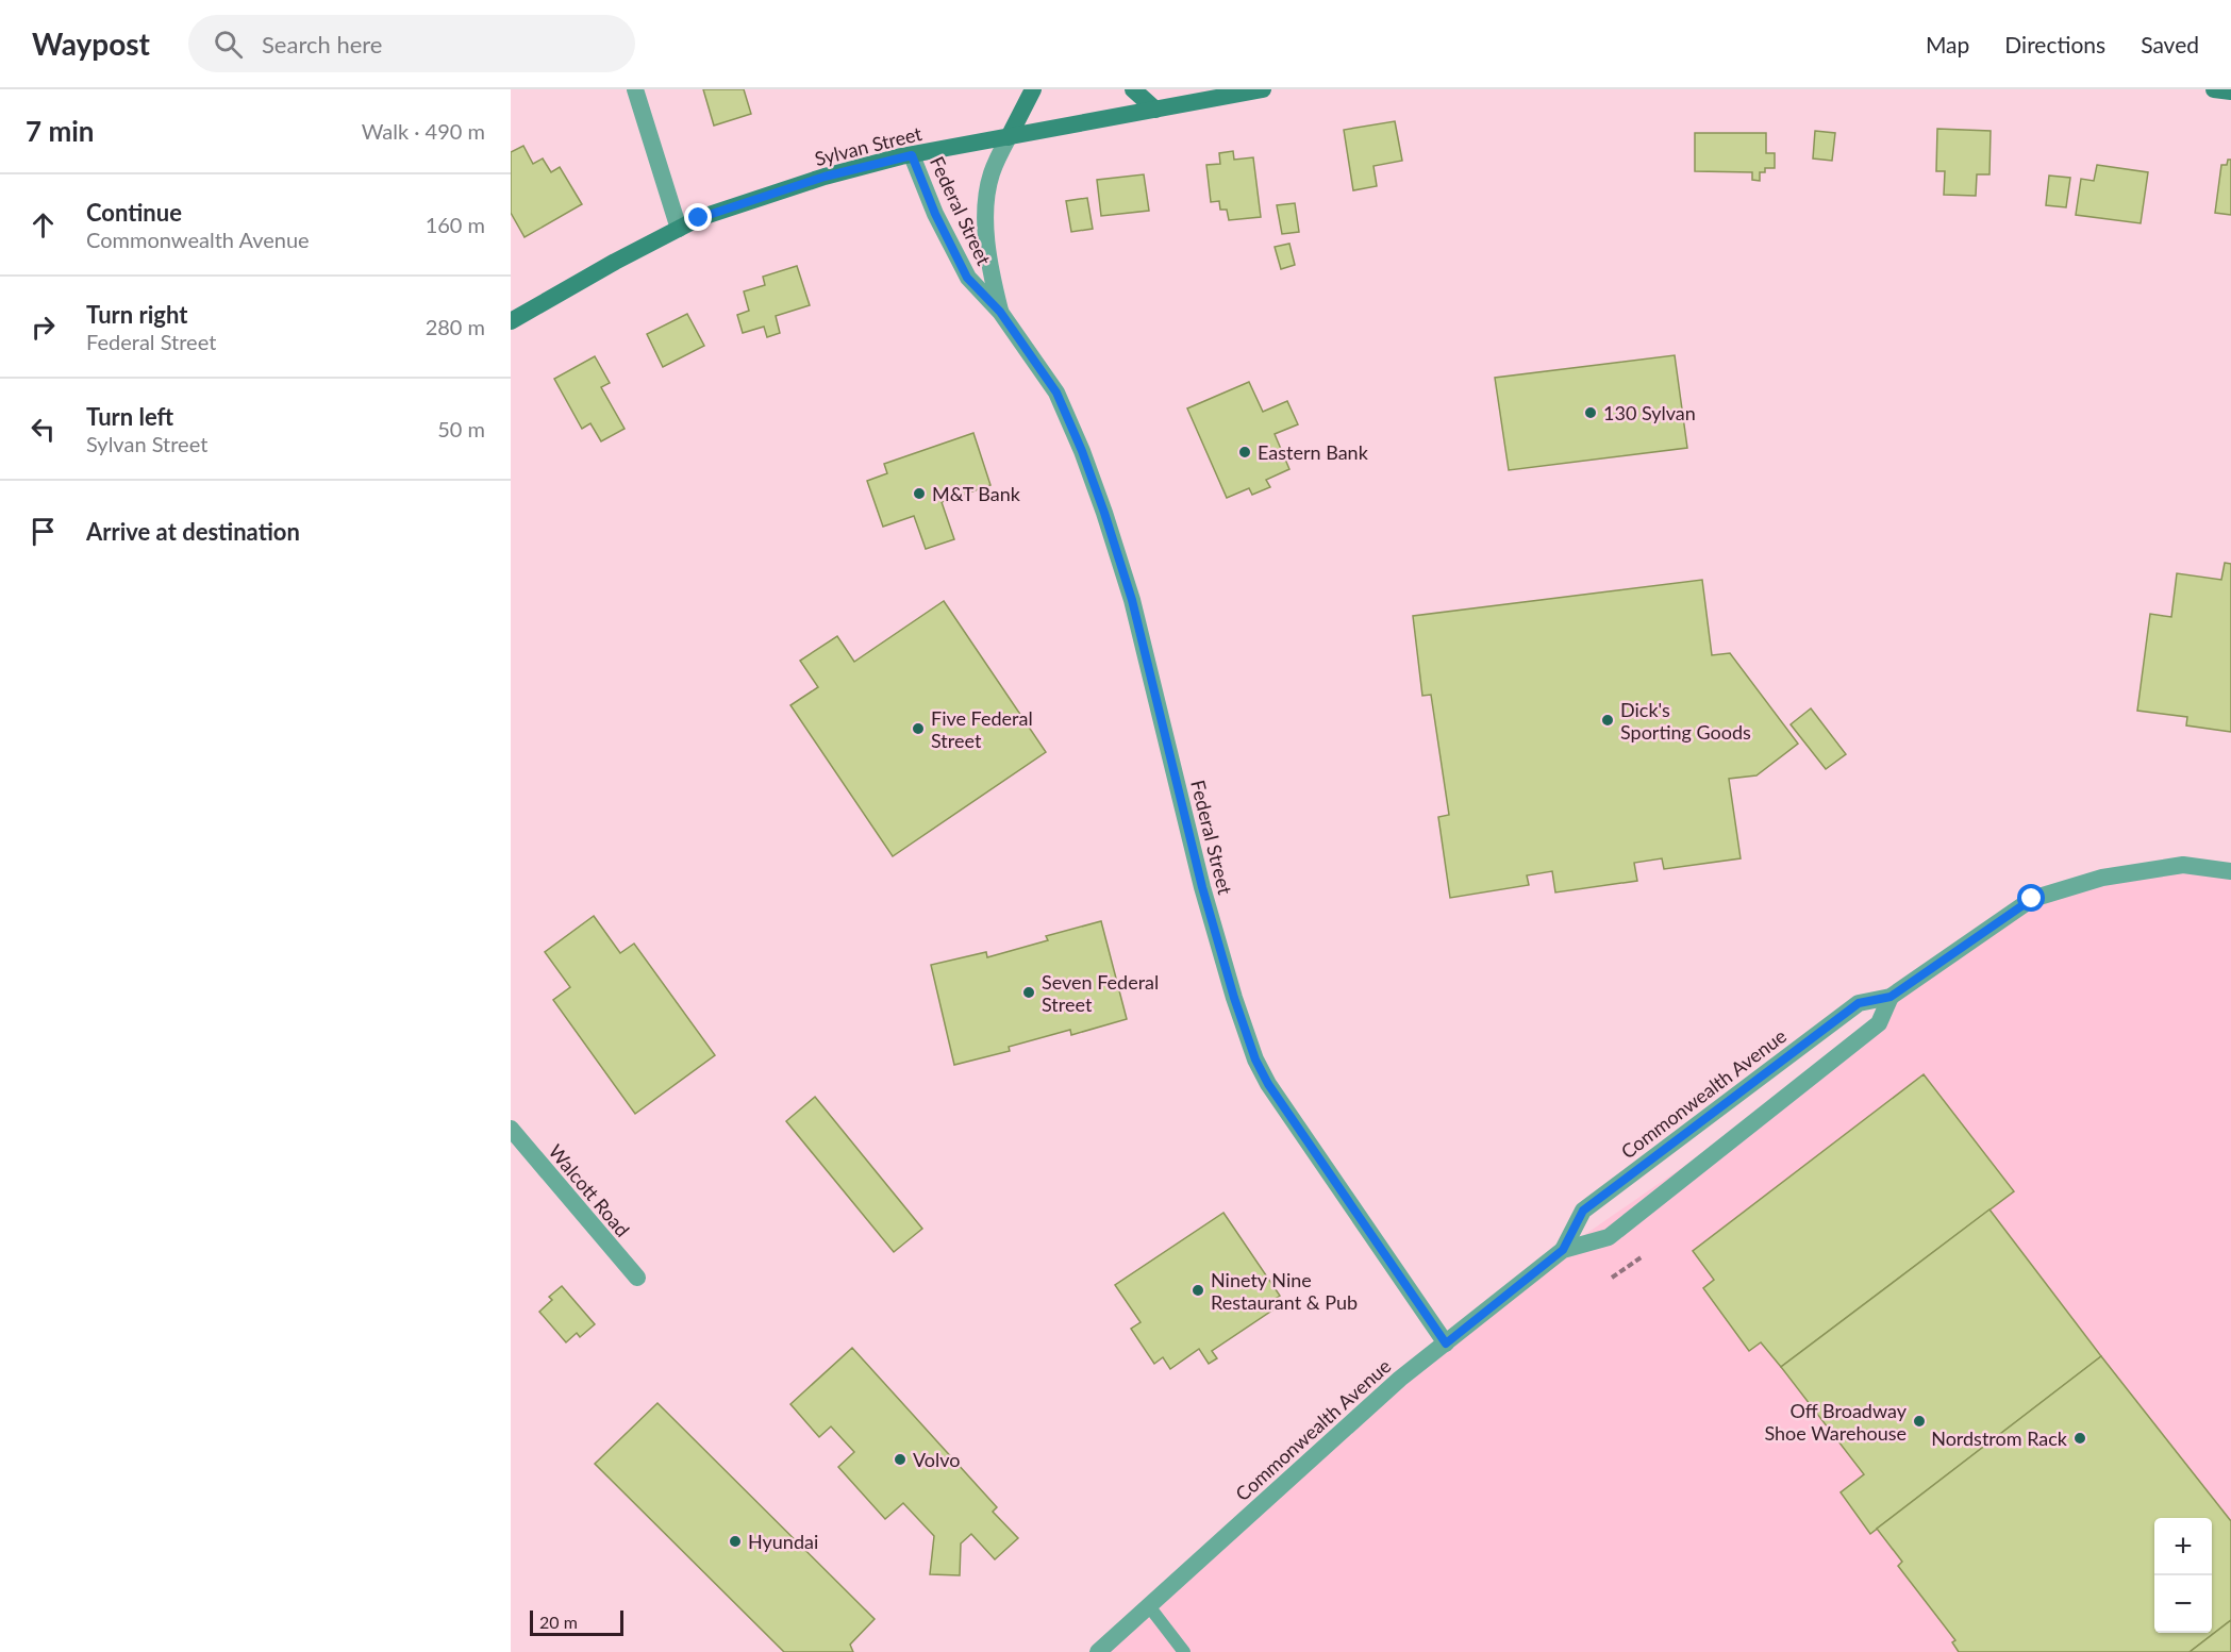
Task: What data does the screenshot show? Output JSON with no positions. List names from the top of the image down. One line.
{"streets":{"main road":["Sylvan Street"],"street":["Federal Street","Commonwealth Avenue","Walcott Road"]},"crossings":[["Sylvan Street","Federal Street"],["Federal Street","Commonwealth Avenue"]],"places":["130 Sylvan","Eastern Bank","M&T Bank","Dick's Sporting Goods","Five Federal Street","Seven Federal Street","Ninety Nine Restaurant & Pub","Off Broadway Shoe Warehouse","Nordstrom Rack","Volvo","Hyundai"],"scale_bar":"20 m","page":{"header":"Waypost","search":"Search here","nav":["Map","Directions","Saved"],"heading":["7 min","Walk · 490 m"],"list":[["Continue","Commonwealth Avenue","160 m"],["Turn right","Federal Street","280 m"],["Turn left","Sylvan Street","50 m"],"Arrive at destination"],"map_buttons":["+","−"],"scale":"20 m"}}
